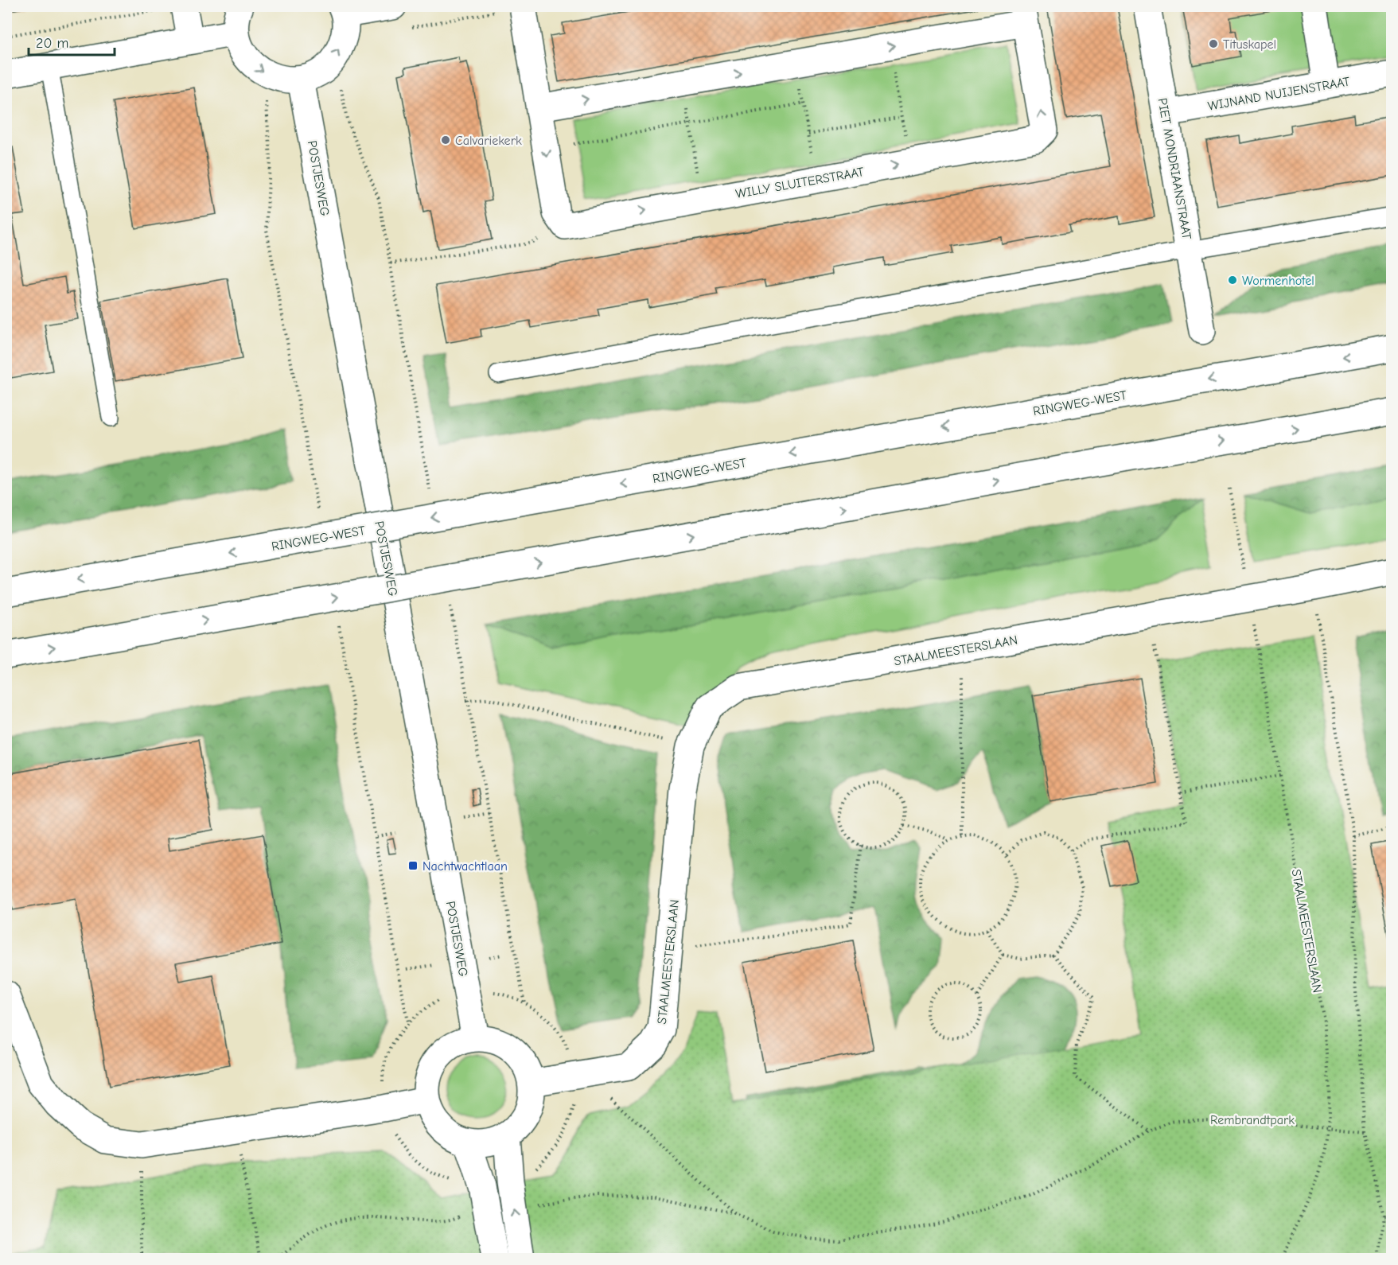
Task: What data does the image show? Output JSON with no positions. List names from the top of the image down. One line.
{"streets":{"main road":["WIJNAND NUIJENSTRAAT","PIET MONDRIAANSTRAAT","POSTJESWEG","WILLY SLUITERSTRAAT","RINGWEG-WEST","STAALMEESTERSLAAN"]},"crossings":[["WIJNAND NUIJENSTRAAT","PIET MONDRIAANSTRAAT"],["POSTJESWEG","STAALMEESTERSLAAN"]],"one_way":["WILLY SLUITERSTRAAT"],"parks":["Rembrandtpark"],"places":{"other":["Tituskapel","Calvariekerk","Wormenhotel"],"transit":["Nachtwachtlaan"]},"scale_bar":"20 m"}
